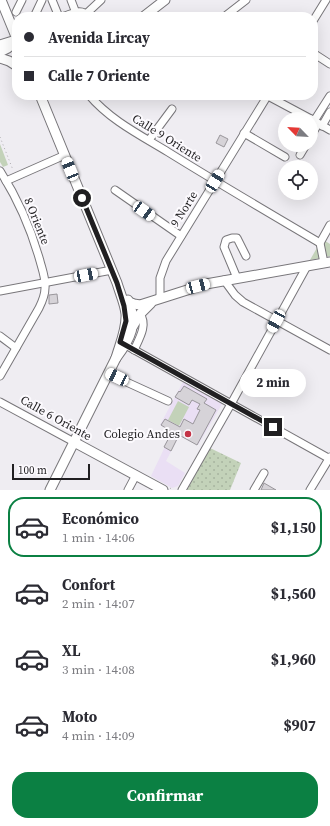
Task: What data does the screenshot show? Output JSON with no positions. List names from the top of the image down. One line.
{"streets":{"main road":["Calle 6 Oriente"],"street":["Calle 9 Oriente","9 Norte","8 Oriente"]},"crossings":[["Calle 9 Oriente","9 Norte"]],"places":["Colegio Andes"],"scale_bar":"100 m","north":"top left","page":{"banner":["Avenida Lircay","Calle 7 Oriente"],"bubble":"2 min","scale":"100 m","list":[{"name":"Económico","note":"1 min · 14:06","value":"$1,150"},{"name":"Confort","note":"2 min · 14:07","value":"$1,560"},{"name":"XL","note":"3 min · 14:08","value":"$1,960"},{"name":"Moto","note":"4 min · 14:09","value":"$907"}],"buttons":"Confirmar"}}
